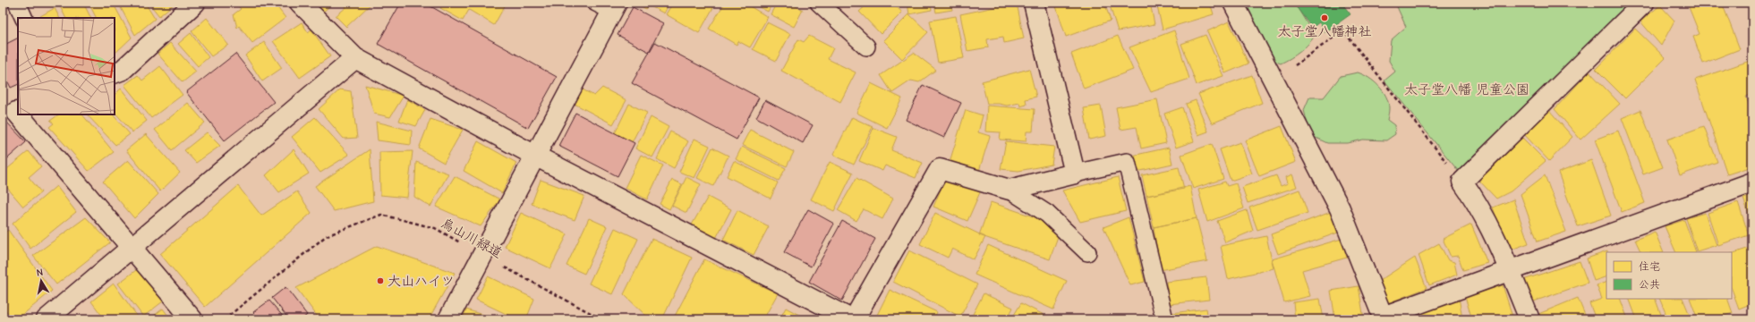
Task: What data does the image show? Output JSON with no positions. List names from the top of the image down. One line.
{"streets":{"path":["烏山川緑道"]},"parks":["太子堂八幡 児童公園"],"places":["太子堂八幡神社","大山ハイツ"],"legend":["住宅","公共"],"north":"top"}
